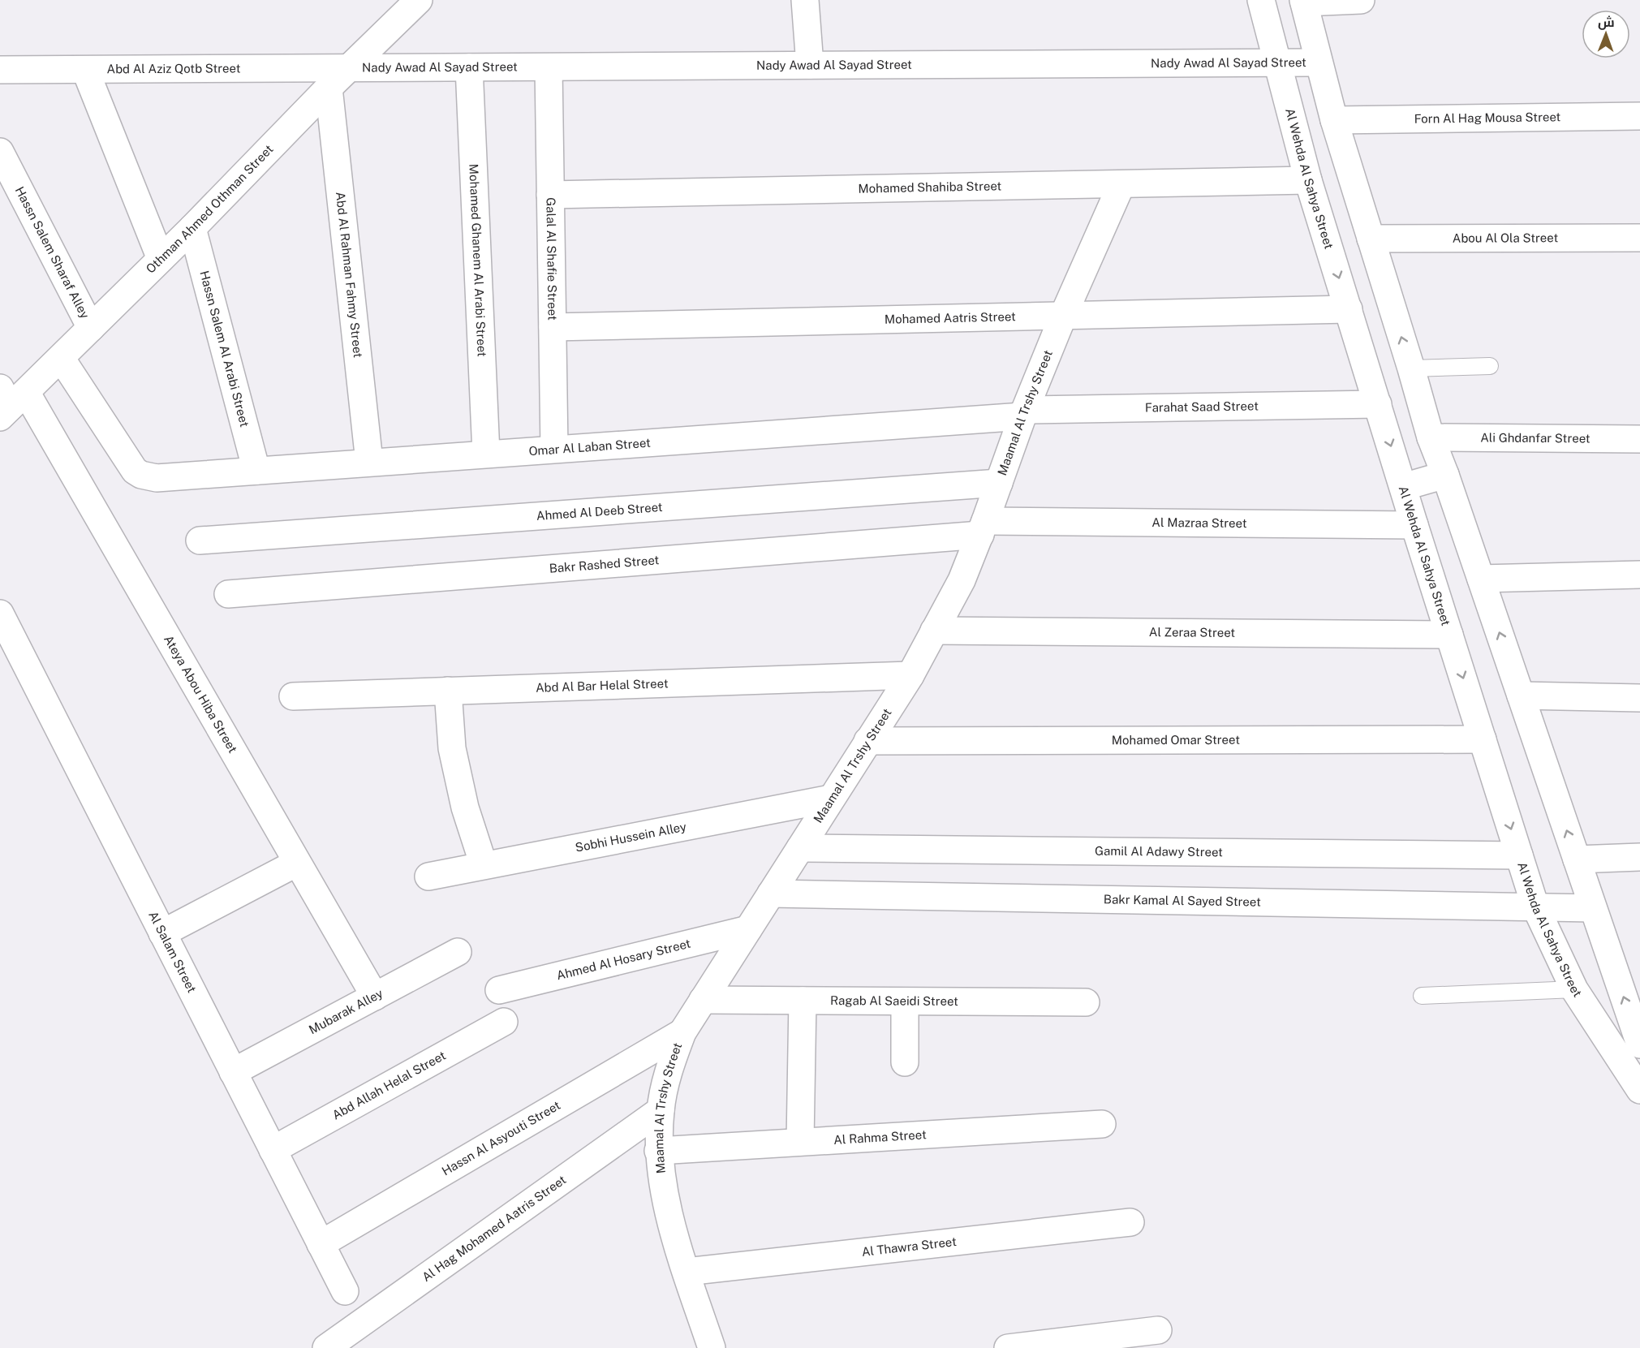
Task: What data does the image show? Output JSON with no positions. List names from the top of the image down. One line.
{"streets":{"street":["Nady Awad Al Sayad Street","Abd Al Aziz Qotb Street","Forn Al Hag Mousa Street","Al Wehda Al Sahya Street","Mohamed Shahiba Street","Othman Ahmed Othman Street","Abou Al Ola Street","Hassn Salem Sharaf Alley","Galal Al Shafie Street","Mohamed Ghanem Al Arabi Street","Abd Al Rahman Fahmy Street","Mohamed Aatris Street","Hassn Salem Al Arabi Street","Farahat Saad Street","Maamal Al Trshy Street","Ali Ghdanfar Street","Omar Al Laban Street","Ahmed Al Deeb Street","Al Mazraa Street","Bakr Rashed Street","Al Zeraa Street","Abd Al Bar Helal Street","Ateya Abou Hiba Street","Mohamed Omar Street","Sobhi Hussein Alley","Gamil Al Adawy Street","Bakr Kamal Al Sayed Street","Al Salam Street","Ahmed Al Hosary Street","Ragab Al Saeidi Street","Mubarak Alley","Abd Allah Helal Street","Al Rahma Street","Hassn Al Asyouti Street","Al Hag Mohamed Aatris Street","Al Thawra Street"]},"crossings":[["Nady Awad Al Sayad Street","Abd Al Aziz Qotb Street"],["Nady Awad Al Sayad Street","Al Wehda Al Sahya Street"],["Nady Awad Al Sayad Street","Othman Ahmed Othman Street"],["Nady Awad Al Sayad Street","Galal Al Shafie Street"],["Nady Awad Al Sayad Street","Mohamed Ghanem Al Arabi Street"],["Abd Al Aziz Qotb Street","Othman Ahmed Othman Street"],["Al Wehda Al Sahya Street","Mohamed Shahiba Street"],["Al Wehda Al Sahya Street","Mohamed Aatris Street"],["Al Wehda Al Sahya Street","Farahat Saad Street"],["Al Wehda Al Sahya Street","Al Mazraa Street"],["Al Wehda Al Sahya Street","Al Zeraa Street"],["Al Wehda Al Sahya Street","Mohamed Omar Street"],["Al Wehda Al Sahya Street","Gamil Al Adawy Street"],["Al Wehda Al Sahya Street","Bakr Kamal Al Sayed Street"],["Mohamed Shahiba Street","Galal Al Shafie Street"],["Mohamed Shahiba Street","Maamal Al Trshy Street"],["Othman Ahmed Othman Street","Hassn Salem Sharaf Alley"],["Othman Ahmed Othman Street","Abd Al Rahman Fahmy Street"],["Othman Ahmed Othman Street","Hassn Salem Al Arabi Street"],["Othman Ahmed Othman Street","Omar Al Laban Street"],["Othman Ahmed Othman Street","Ateya Abou Hiba Street"],["Galal Al Shafie Street","Mohamed Aatris Street"],["Galal Al Shafie Street","Omar Al Laban Street"],["Mohamed Ghanem Al Arabi Street","Omar Al Laban Street"],["Abd Al Rahman Fahmy Street","Omar Al Laban Street"],["Mohamed Aatris Street","Maamal Al Trshy Street"],["Hassn Salem Al Arabi Street","Omar Al Laban Street"],["Farahat Saad Street","Maamal Al Trshy Street"],["Farahat Saad Street","Omar Al Laban Street"],["Maamal Al Trshy Street","Omar Al Laban Street"],["Maamal Al Trshy Street","Ahmed Al Deeb Street"],["Maamal Al Trshy Street","Al Mazraa Street"],["Maamal Al Trshy Street","Bakr Rashed Street"],["Maamal Al Trshy Street","Al Zeraa Street"],["Maamal Al Trshy Street","Abd Al Bar Helal Street"],["Maamal Al Trshy Street","Mohamed Omar Street"],["Maamal Al Trshy Street","Sobhi Hussein Alley"],["Maamal Al Trshy Street","Gamil Al Adawy Street"],["Maamal Al Trshy Street","Bakr Kamal Al Sayed Street"],["Maamal Al Trshy Street","Ahmed Al Hosary Street"],["Maamal Al Trshy Street","Ragab Al Saeidi Street"],["Maamal Al Trshy Street","Al Rahma Street"],["Maamal Al Trshy Street","Hassn Al Asyouti Street"],["Maamal Al Trshy Street","Al Hag Mohamed Aatris Street"],["Maamal Al Trshy Street","Al Thawra Street"],["Al Mazraa Street","Bakr Rashed Street"],["Ateya Abou Hiba Street","Mubarak Alley"],["Al Salam Street","Mubarak Alley"],["Al Salam Street","Abd Allah Helal Street"],["Al Salam Street","Hassn Al Asyouti Street"]],"north":"top"}
